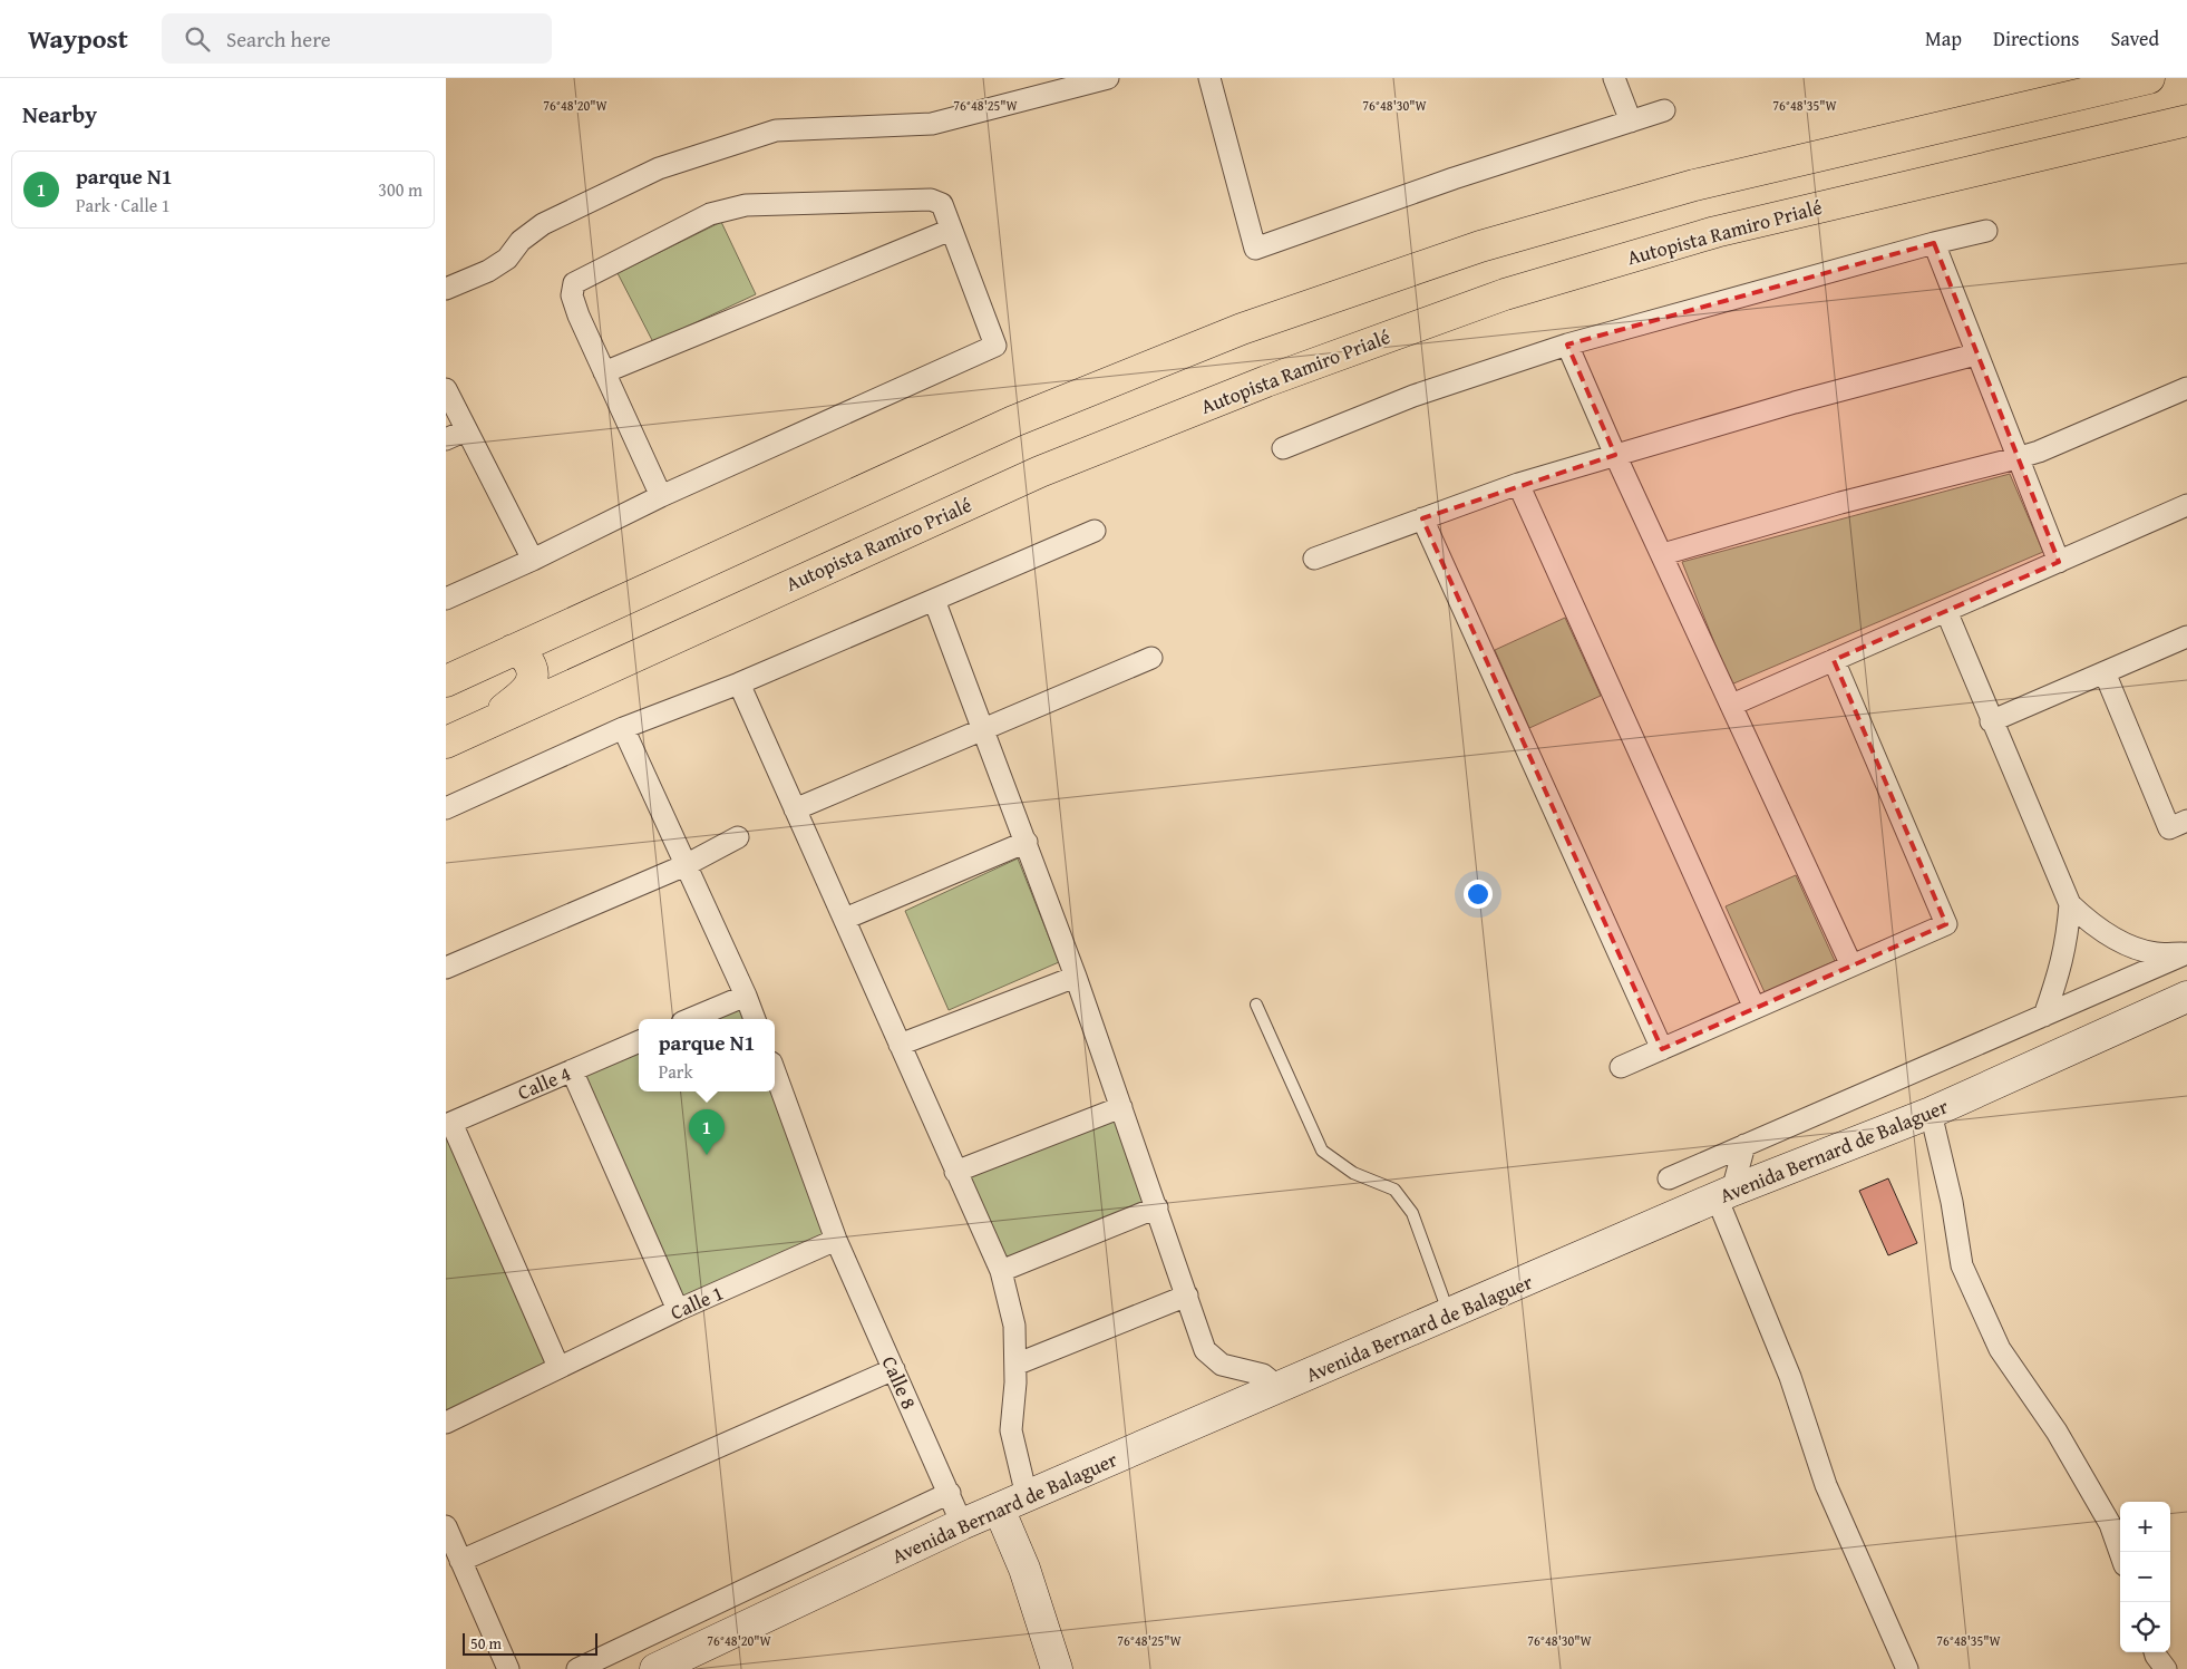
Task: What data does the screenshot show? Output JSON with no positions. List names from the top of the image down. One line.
{"streets":{"highway":["Autopista Ramiro Prialé"],"street":["Calle 4","Avenida Bernard de Balaguer","Calle 1","Calle 8"]},"crossings":[["Avenida Bernard de Balaguer","Calle 8"],["Calle 1","Calle 8"]],"scale_bar":"50 m","page":{"header":"Waypost","search":"Search here","nav":["Map","Directions","Saved"],"heading":"Nearby","list":[{"mark":"1","name":"parque N1","note":"Park · Calle 1","value":"300 m"}],"popup":["parque N1","Park"],"pins":"1","map_buttons":["+","−"],"scale":"50 m"},"coordinates":["76°48'20\"W","76°48'25\"W","76°48'30\"W","76°48'35\"W"]}
